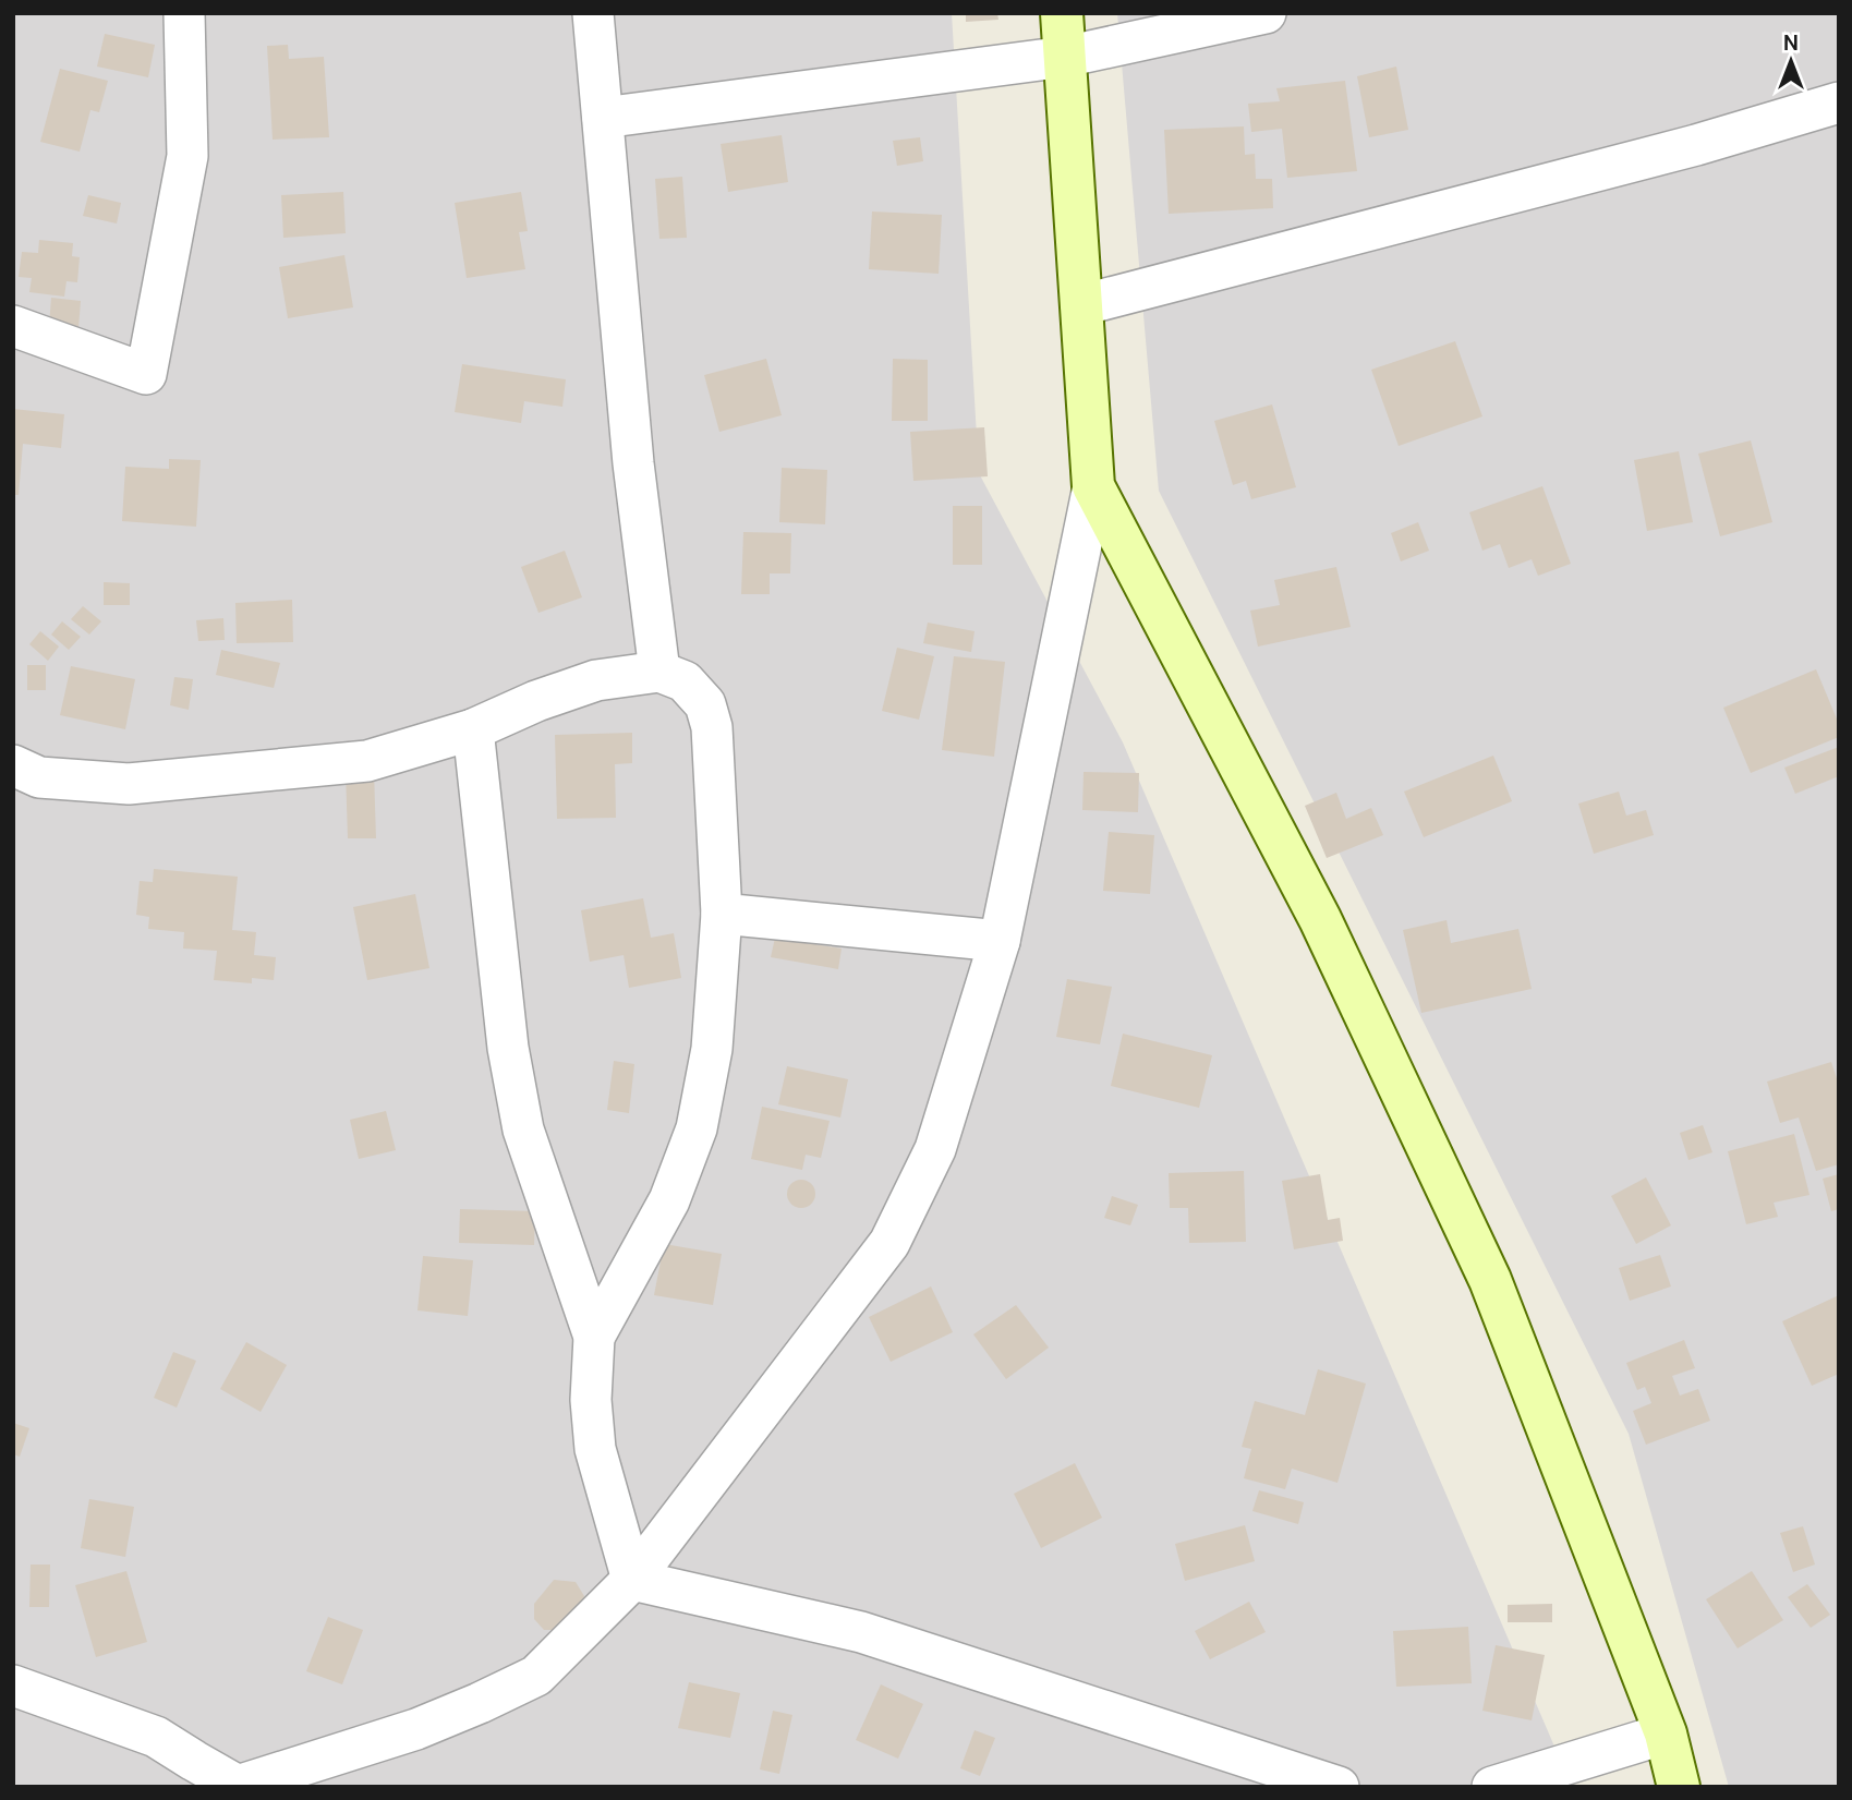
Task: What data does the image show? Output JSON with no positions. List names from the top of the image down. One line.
{"north":"top"}
